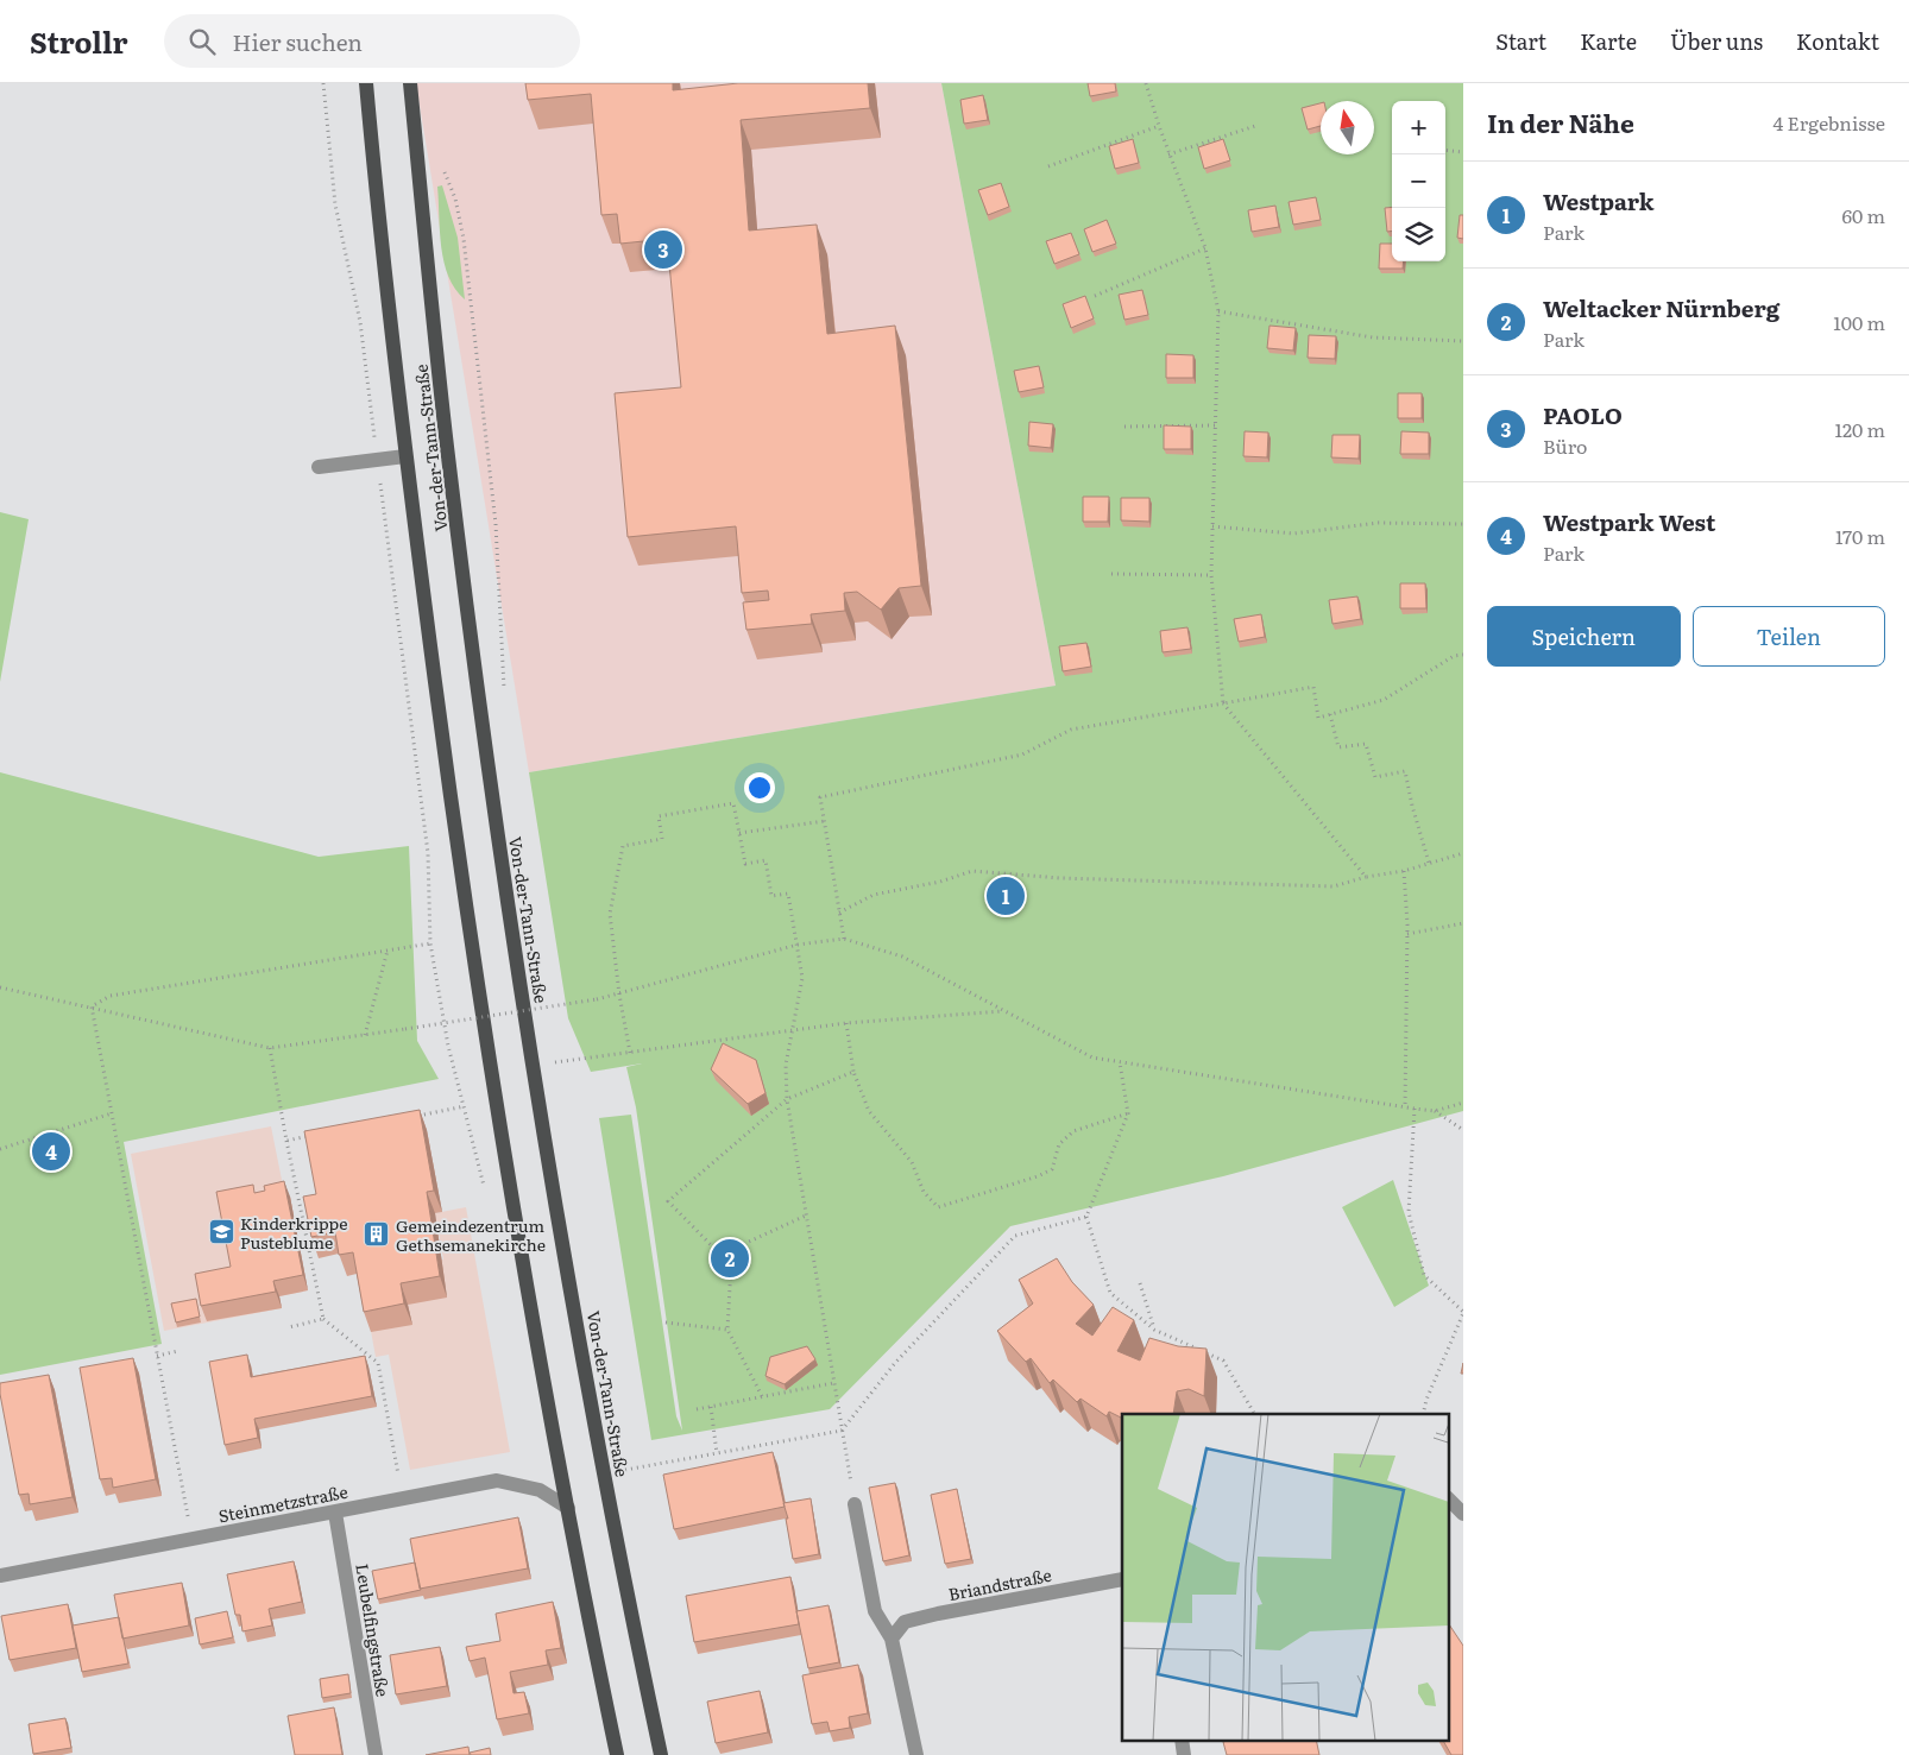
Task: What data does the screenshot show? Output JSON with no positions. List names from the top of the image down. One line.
{"streets":{"main road":["Von-der-Tann-Straße"],"street":["Steinmetzstraße","Briandstraße","Leubelfingstraße"]},"crossings":[["Von-der-Tann-Straße","Steinmetzstraße"],["Steinmetzstraße","Leubelfingstraße"]],"places":{"school or university":["Kinderkrippe Pusteblume"],"building":["Gemeindezentrum Gethsemanekirche"]},"north":"top","page":{"header":"Strollr","search":"Hier suchen","nav":["Start","Karte","Über uns","Kontakt"],"heading":["In der Nähe","4 Ergebnisse"],"map_buttons":["+","−"],"list":[{"mark":"1","name":"Westpark","note":"Park","value":"60 m"},{"mark":"2","name":"Weltacker Nürnberg","note":"Park","value":"100 m"},{"mark":"3","name":"PAOLO","note":"Büro","value":"120 m"},{"mark":"4","name":"Westpark West","note":"Park","value":"170 m"}],"pins":["3","1","4","2"],"buttons":["Speichern","Teilen"]}}
